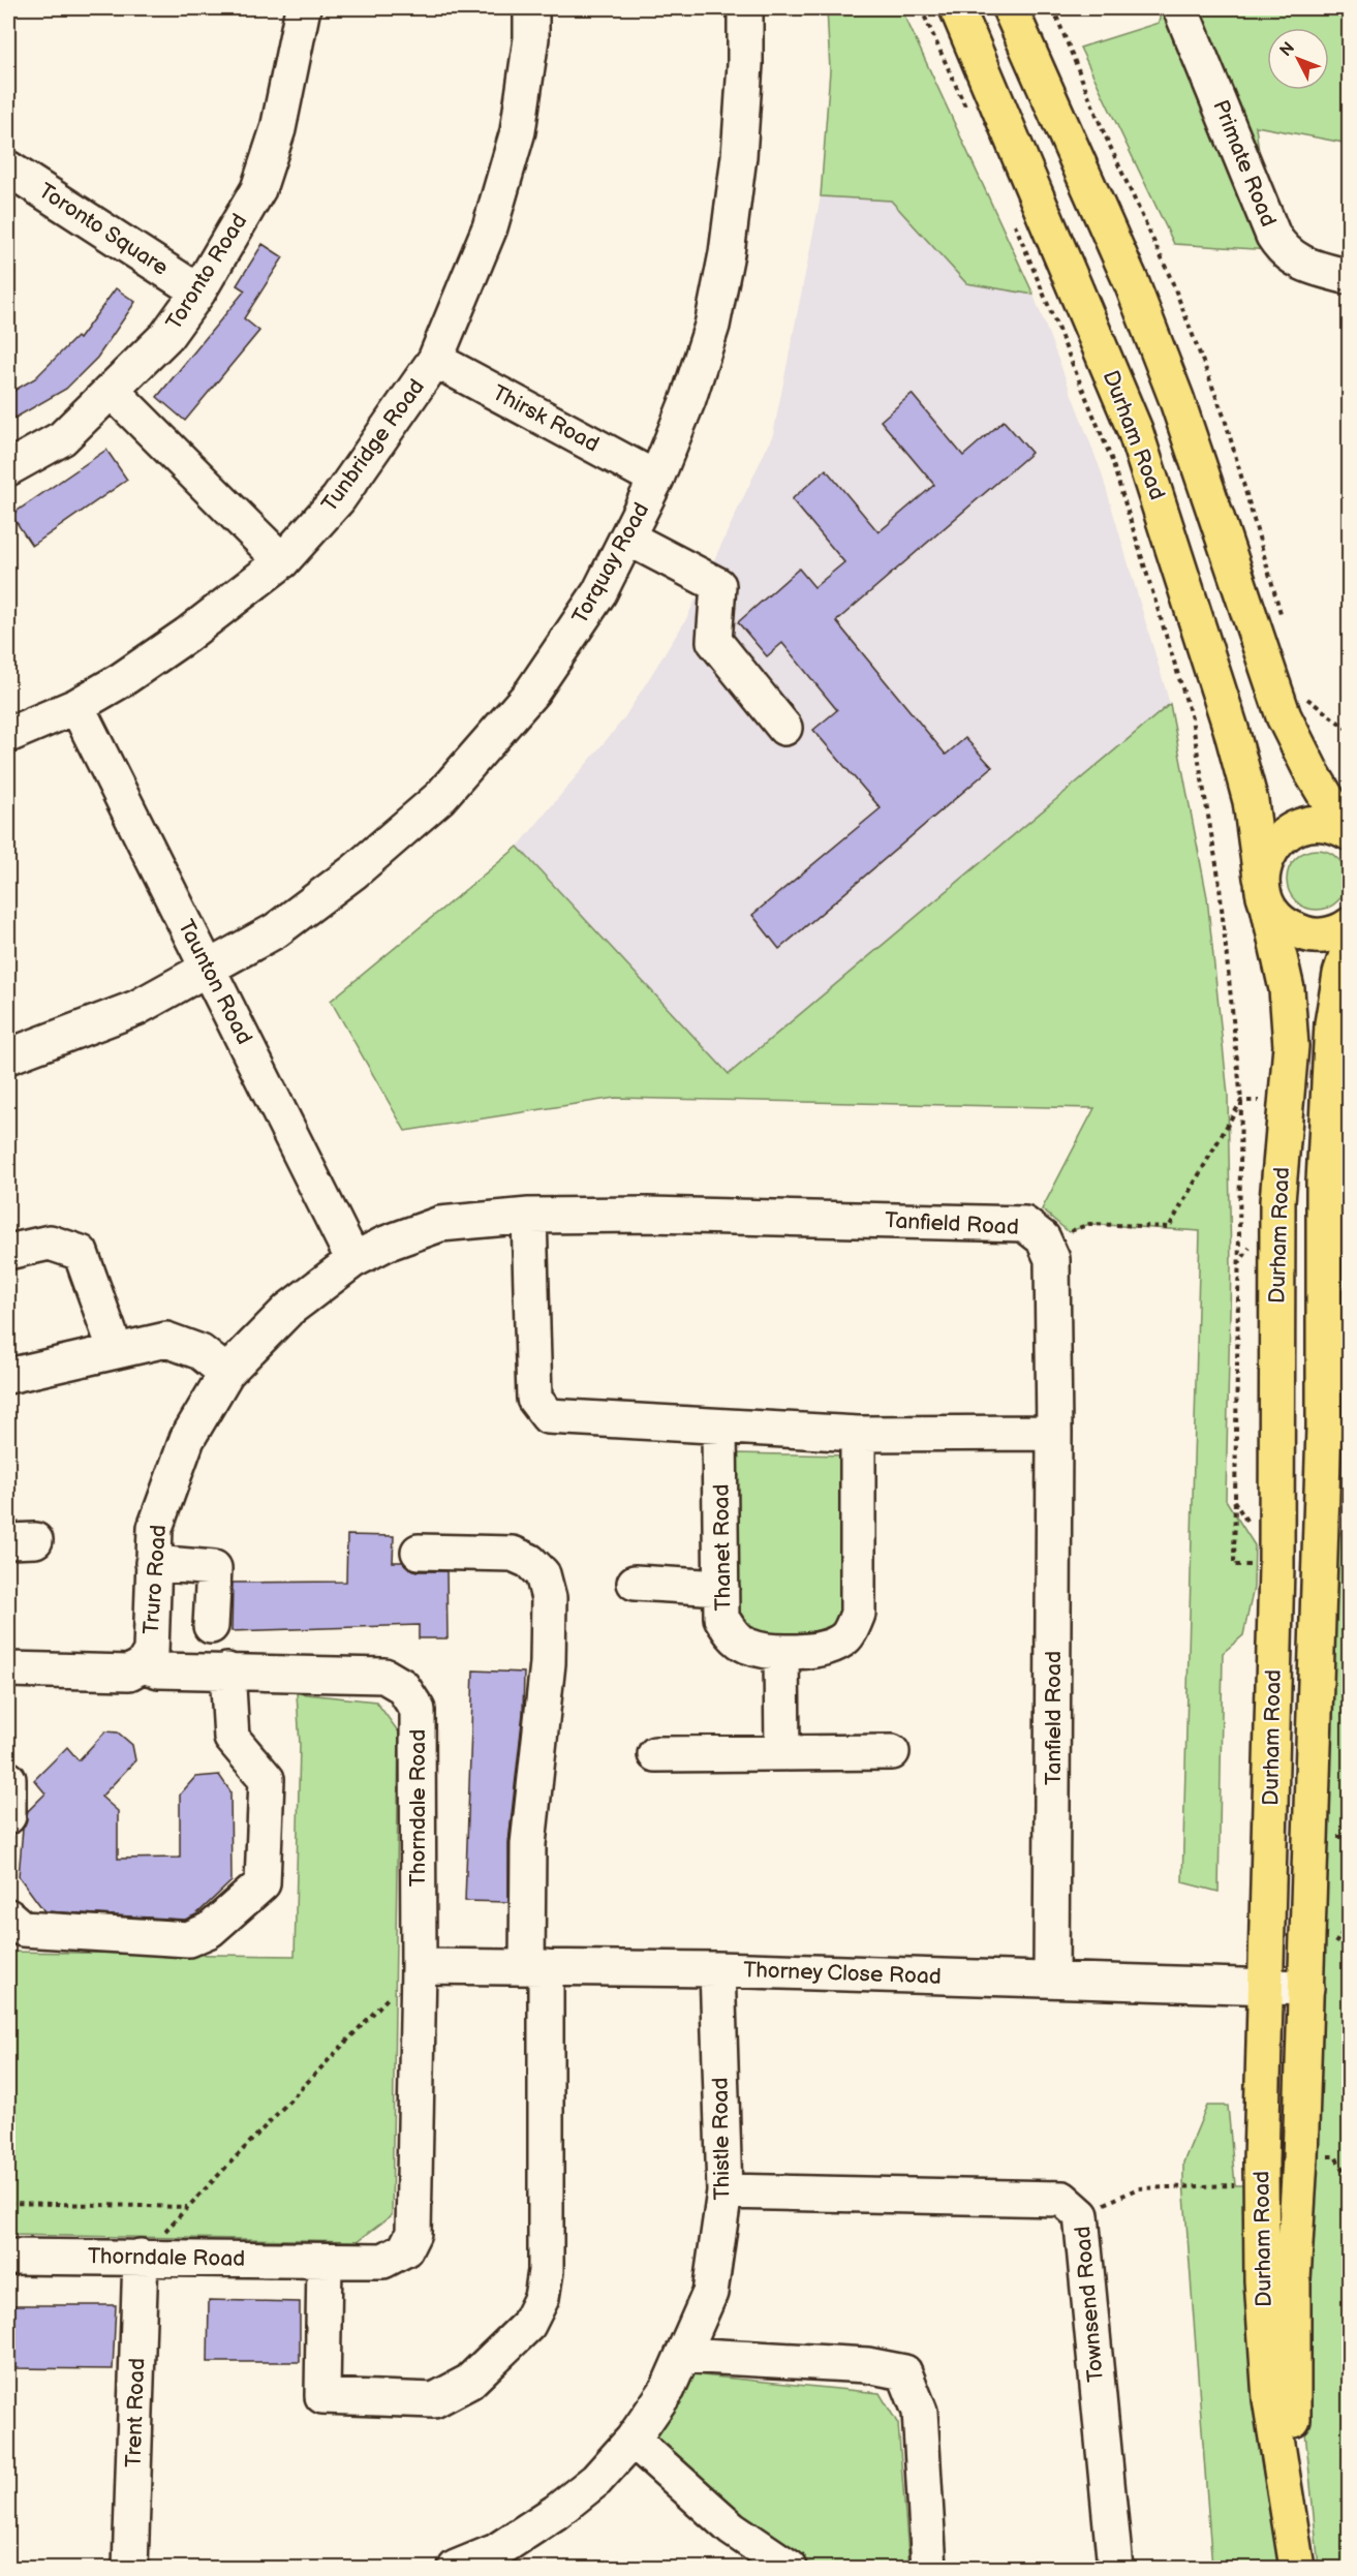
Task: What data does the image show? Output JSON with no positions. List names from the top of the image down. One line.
{"streets":{"highway":["Durham Road"],"street":["Primate Road","Toronto Square","Toronto Road","Thirsk Road","Tunbridge Road","Torquay Road","Taunton Road","Tanfield Road","Thanet Road","Truro Road","Thorndale Road","Thorney Close Road","Thistle Road","Townsend Road","Trent Road"]},"crossings":[["Toronto Square","Toronto Road"],["Thirsk Road","Tunbridge Road"],["Thirsk Road","Torquay Road"],["Durham Road","Thorney Close Road"],["Tunbridge Road","Taunton Road"],["Torquay Road","Taunton Road"],["Taunton Road","Tanfield Road"],["Tanfield Road","Truro Road"],["Tanfield Road","Thorney Close Road"],["Truro Road","Thorndale Road"],["Thorndale Road","Thorney Close Road"],["Thorndale Road","Trent Road"],["Thorney Close Road","Thistle Road"],["Thistle Road","Townsend Road"]],"north":"top left"}
